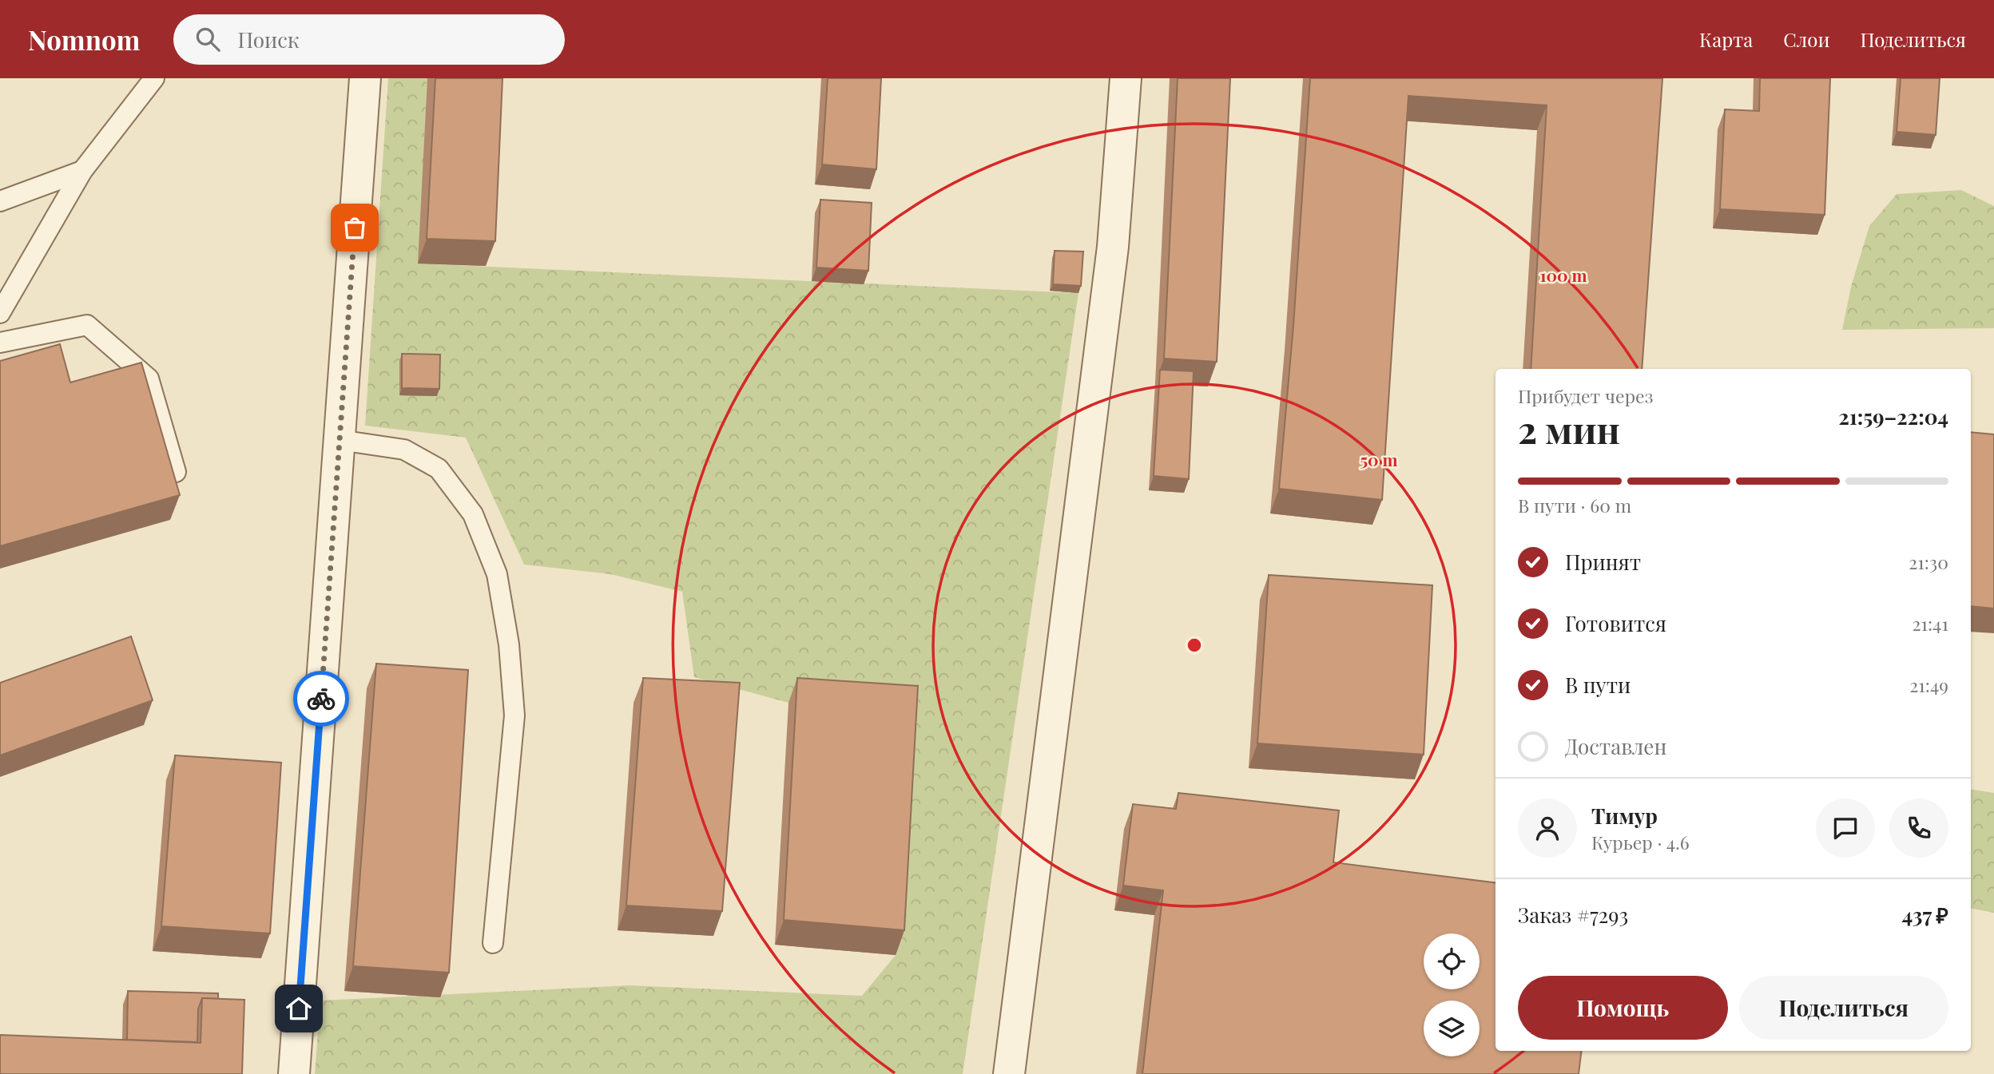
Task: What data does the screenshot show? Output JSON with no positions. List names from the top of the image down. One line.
{"page":{"header":"Nomnom","search":"Поиск","nav":["Карта","Слои","Поделиться"],"heading":["2 мин","Прибудет через","21:59–22:04"],"panel":["Тимур","Курьер · 4.6","Заказ #7293","437 ₽"],"bar":"В пути · 60 m","list":[["Принят","21:30"],["Готовится","21:41"],["В пути","21:49"],"Доставлен"],"buttons":["Помощь","Поделиться"]},"rings":["100 m","50 m"]}
